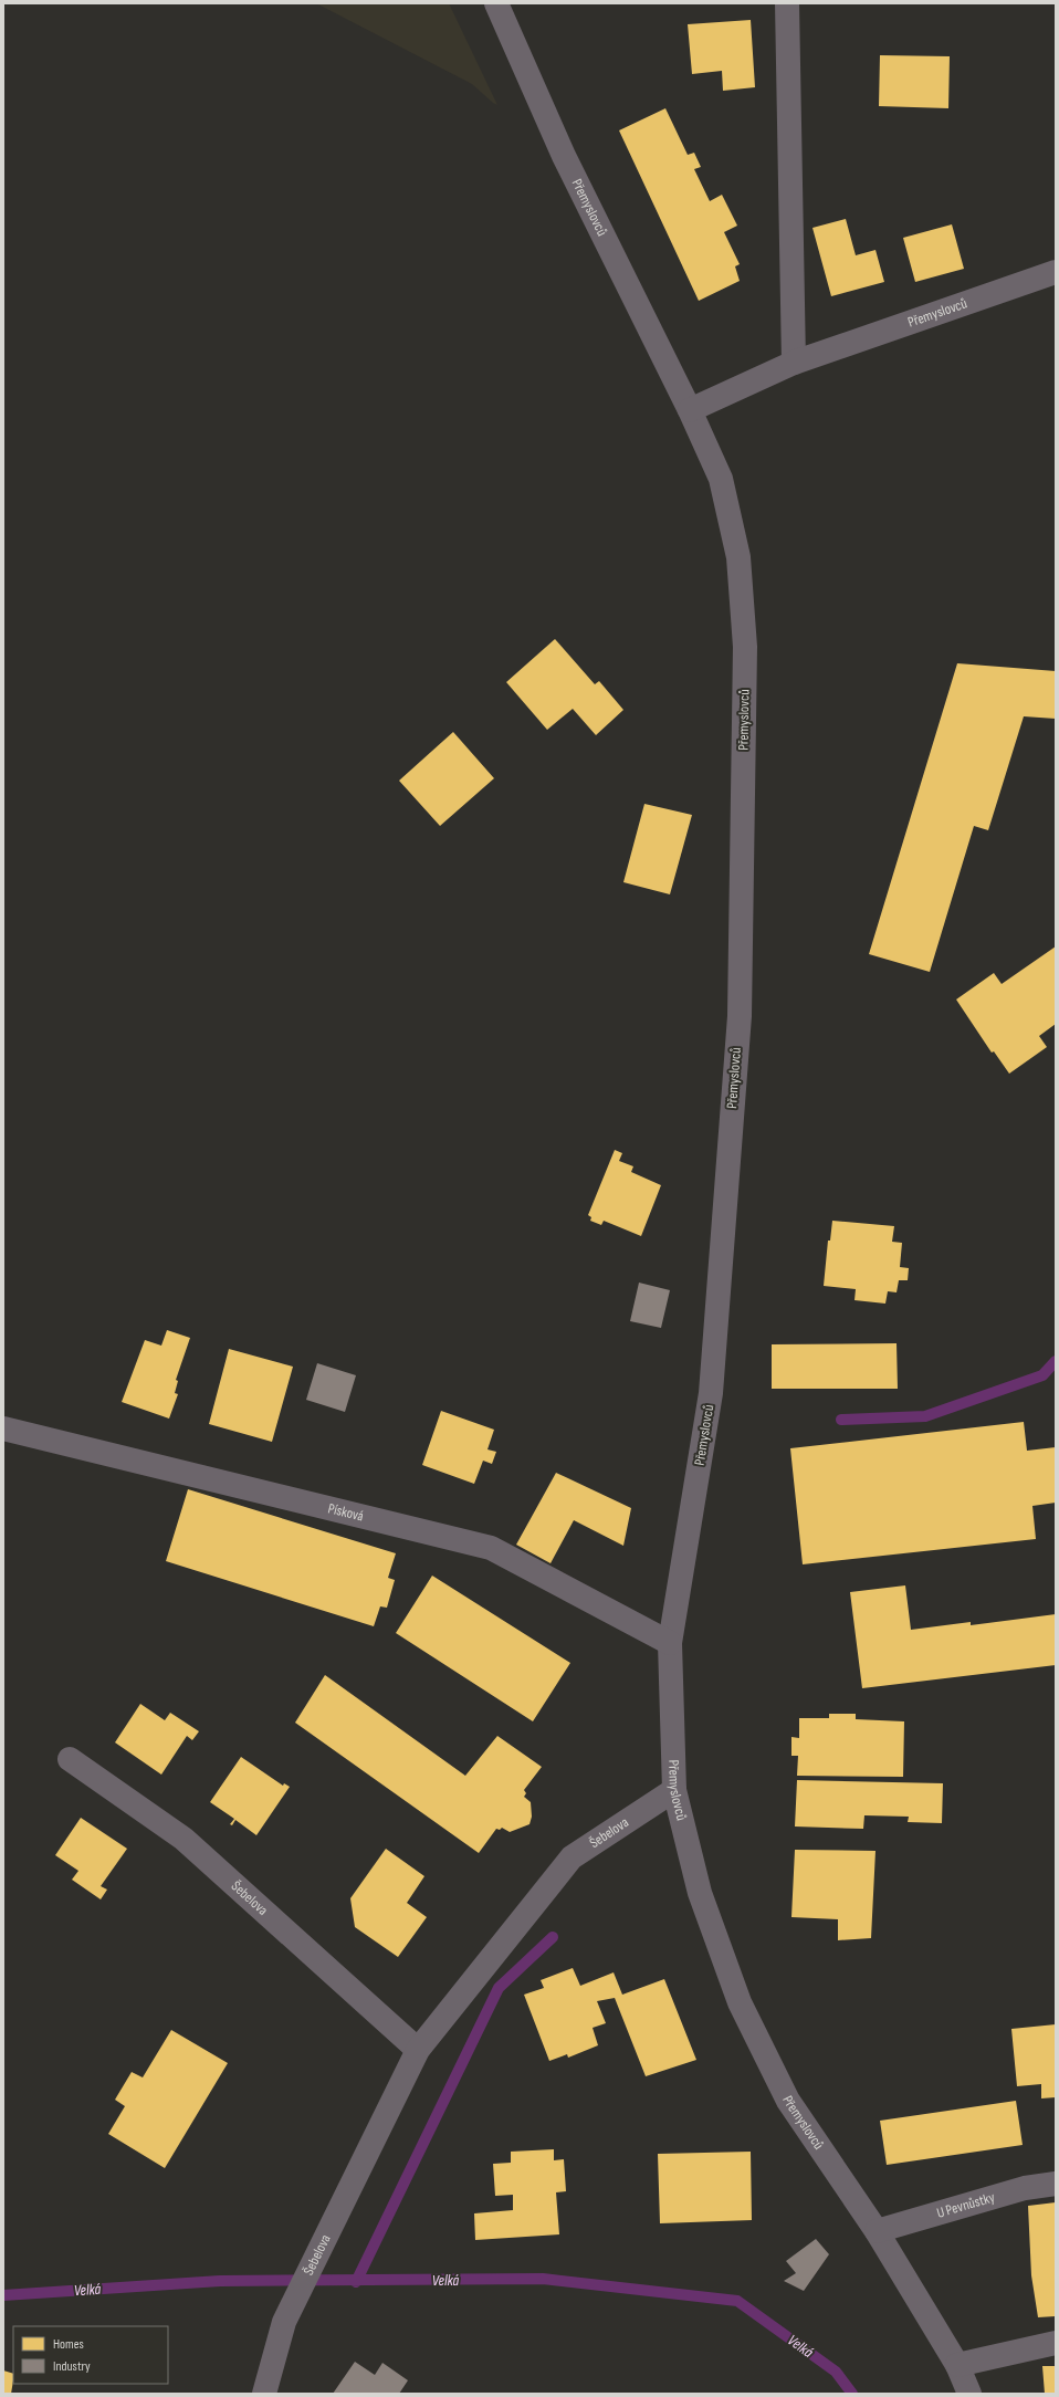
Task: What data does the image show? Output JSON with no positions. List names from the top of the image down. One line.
{"streets":{"street":["Přemyslovců","Písková","Šebelova","U Pevnůstky"]},"crossings":[["Přemyslovců","Písková"],["Přemyslovců","Šebelova"],["Přemyslovců","U Pevnůstky"]],"water":["Velká"],"legend":["Homes","Industry"]}
